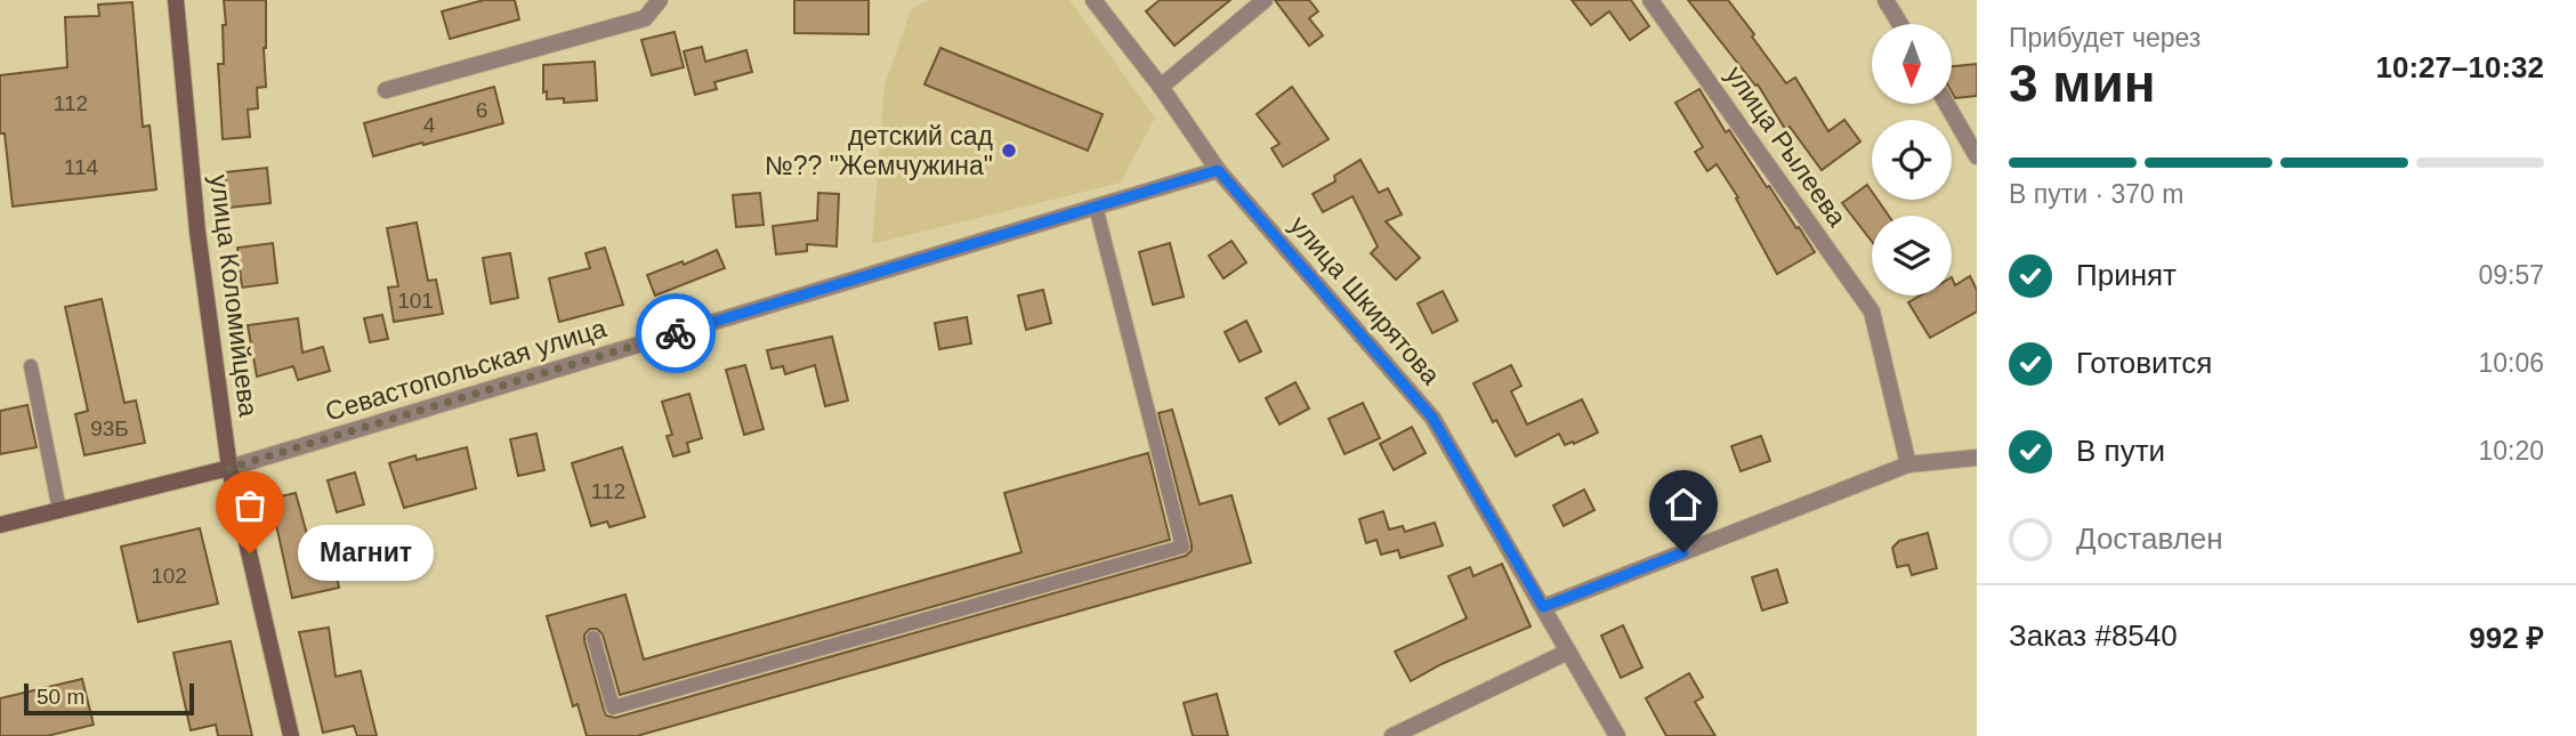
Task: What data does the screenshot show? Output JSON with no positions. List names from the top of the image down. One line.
{"streets":{"main road":["улица Коломийцева","Севастопольская улица"],"street":["улица Рылеева","улица Шкирятова"]},"crossings":[["улица Коломийцева","Севастопольская улица"],["улица Шкирятова","Севастопольская улица"]],"places":["детский сад №?? \"Жемчужина\"","Магнит"],"house_numbers":["112","6","4","114","101","93Б","112","102"],"scale_bar":"50 m","north":"bottom","page":{"heading":["3 мин","Прибудет через","10:27–10:32"],"panel":["Заказ #8540","992 ₽"],"bar":"В пути · 370 m","list":[["Принят","09:57"],["Готовится","10:06"],["В пути","10:20"],"Доставлен"],"bubble":"Магнит","scale":"50 m"}}
